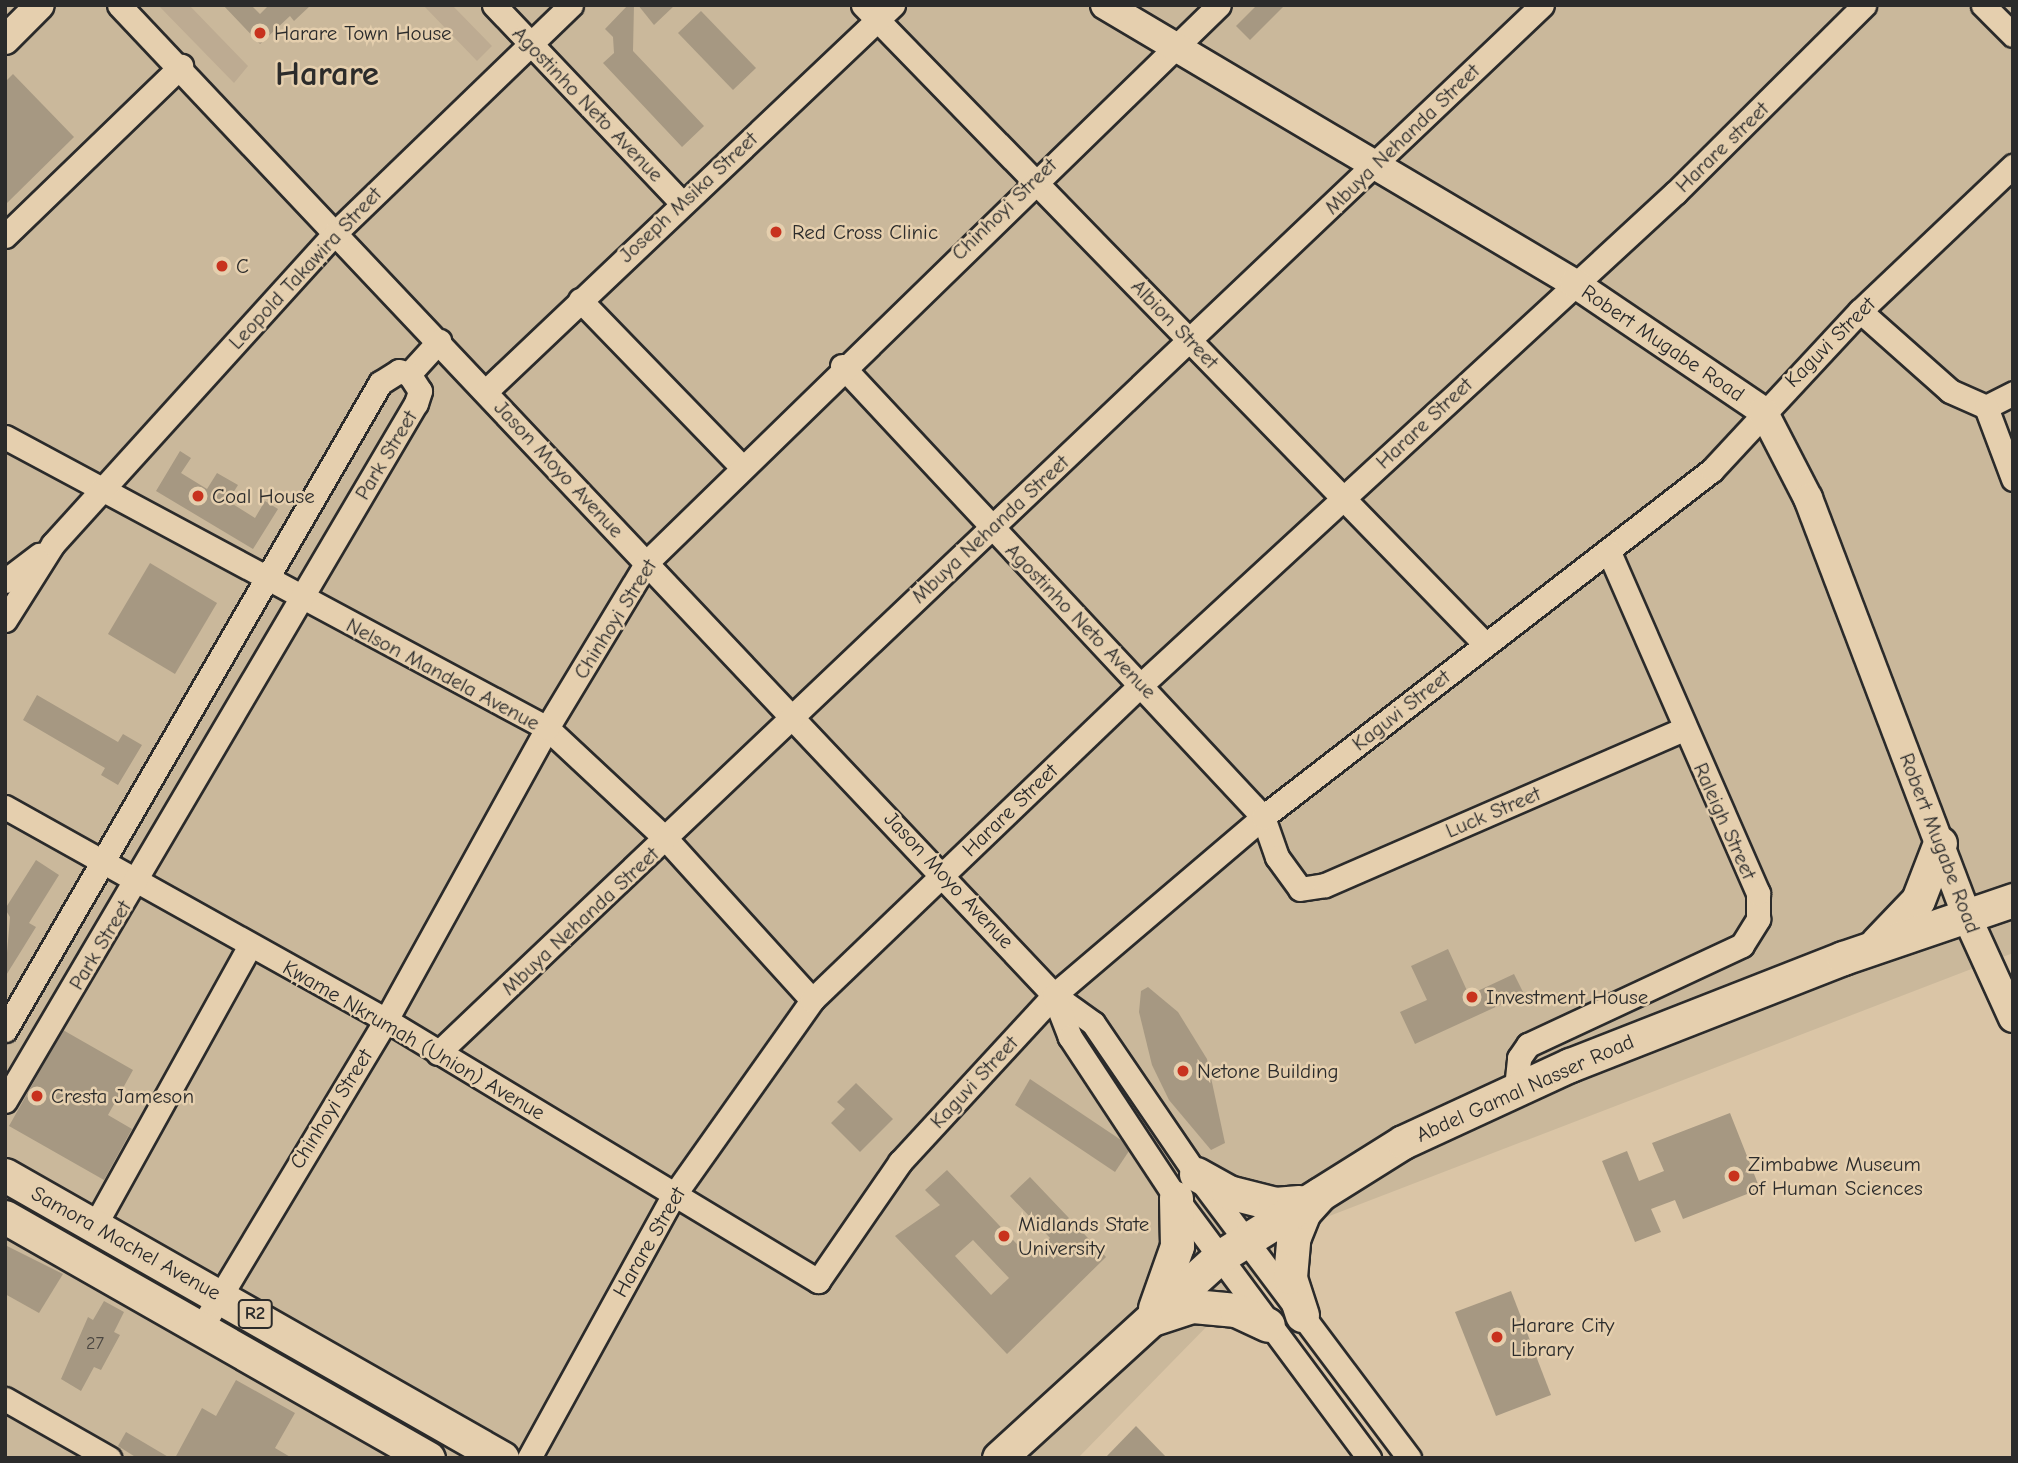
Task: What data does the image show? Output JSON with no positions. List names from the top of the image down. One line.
{"streets":{"highway":["Abdel Gamal Nasser Road","Samora Machel Avenue","R2"],"main road":["Robert Mugabe Road"],"street":["Agostinho Neto Avenue","Mbuya Nehanda Street","Harare street","Joseph Msika Street","Chinhoyi Street","Leopold Takawira Street","Albion Street","Kaguvi Street","Harare Street","Park Street","Jason Moyo Avenue","Nelson Mandela Avenue","Luck Street","Raleigh Street","Kwame Nkrumah (Union) Avenue"]},"crossings":[["Agostinho Neto Avenue","Mbuya Nehanda Street"],["Agostinho Neto Avenue","Joseph Msika Street"],["Agostinho Neto Avenue","Chinhoyi Street"],["Agostinho Neto Avenue","Leopold Takawira Street"],["Agostinho Neto Avenue","Kaguvi Street"],["Agostinho Neto Avenue","Harare Street"],["Agostinho Neto Avenue","Luck Street"],["Mbuya Nehanda Street","Albion Street"],["Mbuya Nehanda Street","Robert Mugabe Road"],["Mbuya Nehanda Street","Jason Moyo Avenue"],["Mbuya Nehanda Street","Nelson Mandela Avenue"],["Mbuya Nehanda Street","Kwame Nkrumah (Union) Avenue"],["Harare street","Robert Mugabe Road"],["Harare street","Harare Street"],["Joseph Msika Street","Albion Street"],["Joseph Msika Street","Jason Moyo Avenue"],["Chinhoyi Street","Albion Street"],["Chinhoyi Street","Robert Mugabe Road"],["Chinhoyi Street","Jason Moyo Avenue"],["Chinhoyi Street","Nelson Mandela Avenue"],["Chinhoyi Street","Kwame Nkrumah (Union) Avenue"],["Chinhoyi Street","Samora Machel Avenue"],["Leopold Takawira Street","Jason Moyo Avenue"],["Leopold Takawira Street","Nelson Mandela Avenue"],["Albion Street","Kaguvi Street"],["Albion Street","Harare Street"],["Kaguvi Street","Robert Mugabe Road"],["Kaguvi Street","Jason Moyo Avenue"],["Kaguvi Street","Raleigh Street"],["Kaguvi Street","Kwame Nkrumah (Union) Avenue"],["Robert Mugabe Road","Harare Street"],["Robert Mugabe Road","Abdel Gamal Nasser Road"],["Harare Street","Jason Moyo Avenue"],["Harare Street","Nelson Mandela Avenue"],["Harare Street","Kwame Nkrumah (Union) Avenue"],["Park Street","Nelson Mandela Avenue"],["Park Street","Kwame Nkrumah (Union) Avenue"],["Jason Moyo Avenue","Abdel Gamal Nasser Road"],["Luck Street","Raleigh Street"],["Raleigh Street","Abdel Gamal Nasser Road"]],"districts":["Harare"],"places":["Harare Town House","Red Cross Clinic","C","Coal House","Investment House","Netone Building","Cresta Jameson","Zimbabwe Museum of Human Sciences","Midlands State University","Harare City Library"],"house_numbers":["27"]}
